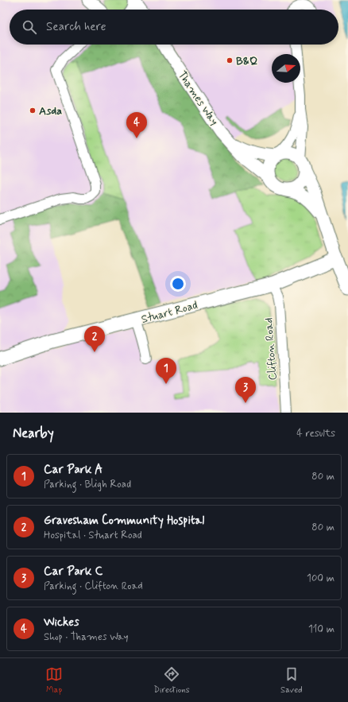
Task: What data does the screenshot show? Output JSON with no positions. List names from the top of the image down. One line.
{"streets":{"main road":["Stuart Road"],"street":["Thames Way","Clifton Road"]},"crossings":[["Stuart Road","Clifton Road"]],"places":["B&Q","Asda"],"north":"right","page":{"search":"Search here","pins":["4","2","1","3"],"heading":["Nearby","4 results"],"list":[{"mark":"1","name":"Car Park A","note":"Parking · Bligh Road","value":"80 m"},{"mark":"2","name":"Gravesham Community Hospital","note":"Hospital · Stuart Road","value":"80 m"},{"mark":"3","name":"Car Park C","note":"Parking · Clifton Road","value":"100 m"},{"mark":"4","name":"Wickes","note":"Shop · Thames Way","value":"110 m"}],"nav":["Map","Directions","Saved"]}}
